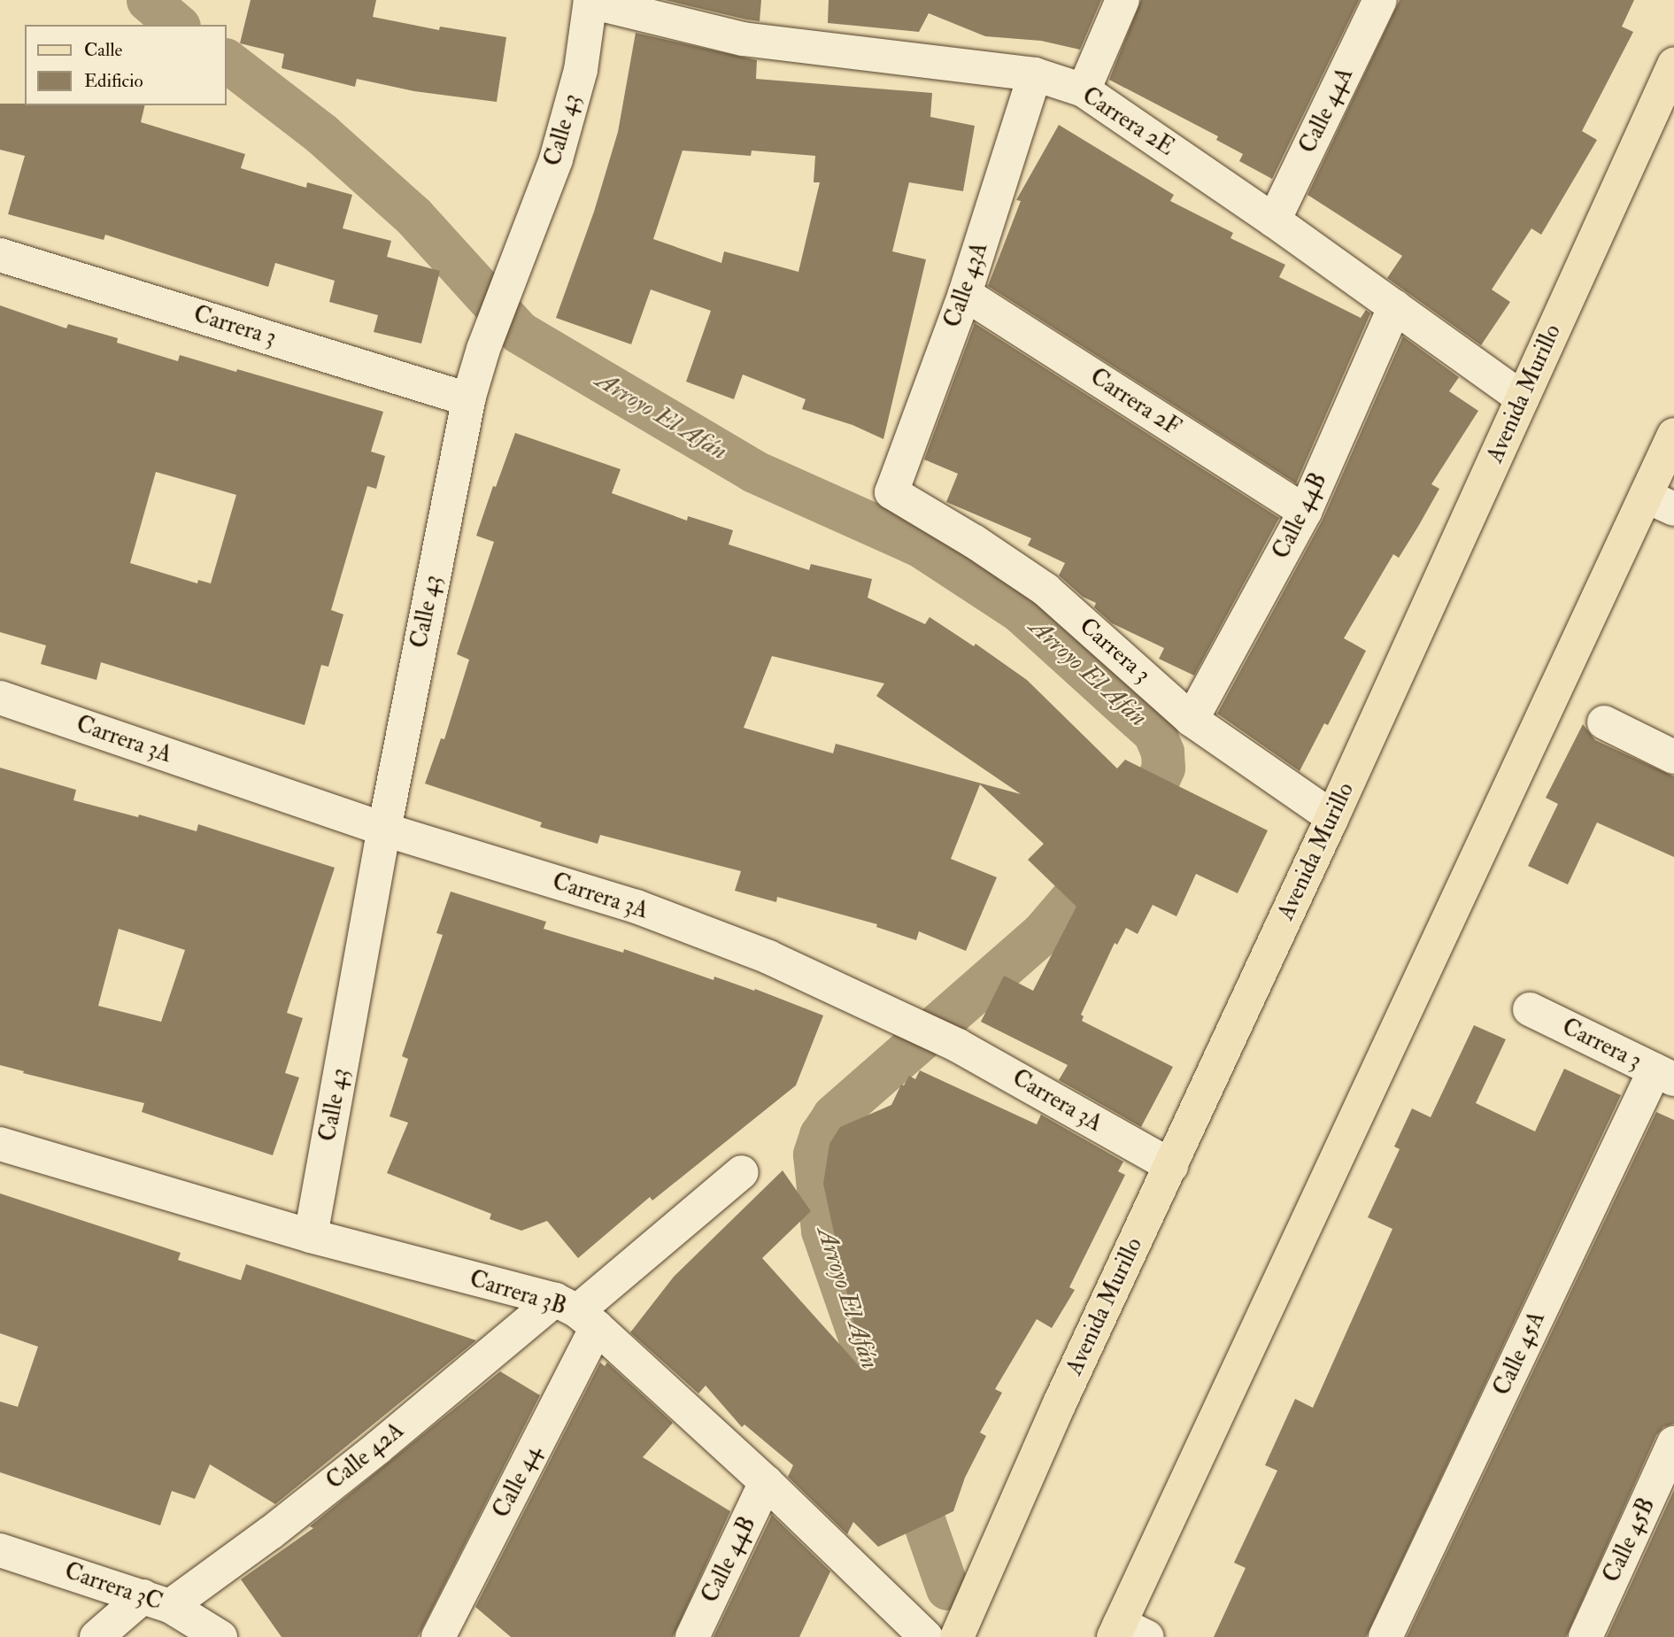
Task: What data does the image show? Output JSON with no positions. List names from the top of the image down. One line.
{"streets":{"main road":["Avenida Murillo"],"street":["Calle 44A","Carrera 2E","Calle 43","Calle 43A","Carrera 3","Carrera 2F","Calle 44B","Carrera 3A","Carrera 3B","Calle 45A","Calle 42A","Calle 44","Calle 45B","Carrera 3C"]},"crossings":[["Calle 44A","Carrera 2E"],["Carrera 2E","Calle 43"],["Carrera 2E","Calle 43A"],["Carrera 2E","Avenida Murillo"],["Carrera 2E","Calle 44B"],["Calle 43","Carrera 3"],["Calle 43","Carrera 3A"],["Calle 43","Carrera 3B"],["Calle 43A","Carrera 3"],["Calle 43A","Carrera 2F"],["Carrera 3","Avenida Murillo"],["Carrera 3","Calle 44B"],["Carrera 3","Calle 45A"],["Avenida Murillo","Carrera 3A"],["Carrera 2F","Calle 44B"],["Calle 44B","Carrera 3B"],["Carrera 3B","Calle 42A"],["Carrera 3B","Calle 44"],["Calle 42A","Calle 44"],["Calle 42A","Carrera 3C"]],"water":["Arroyo El Afán"],"legend":["Calle","Edificio"]}
